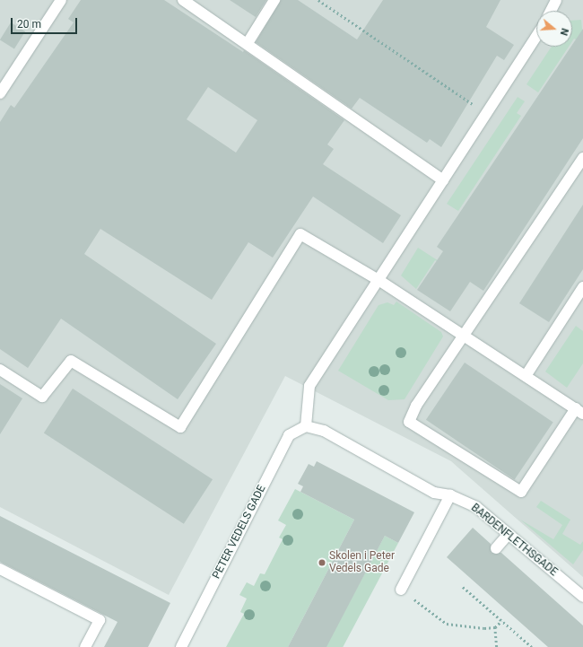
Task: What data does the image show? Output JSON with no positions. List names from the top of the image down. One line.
{"streets":{"street":["PETER VEDELS GADE","BARDENFLETHSGADE"]},"crossings":[["PETER VEDELS GADE","BARDENFLETHSGADE"]],"places":["Skolen i Peter Vedels Gade"],"scale_bar":"20 m","north":"right"}
